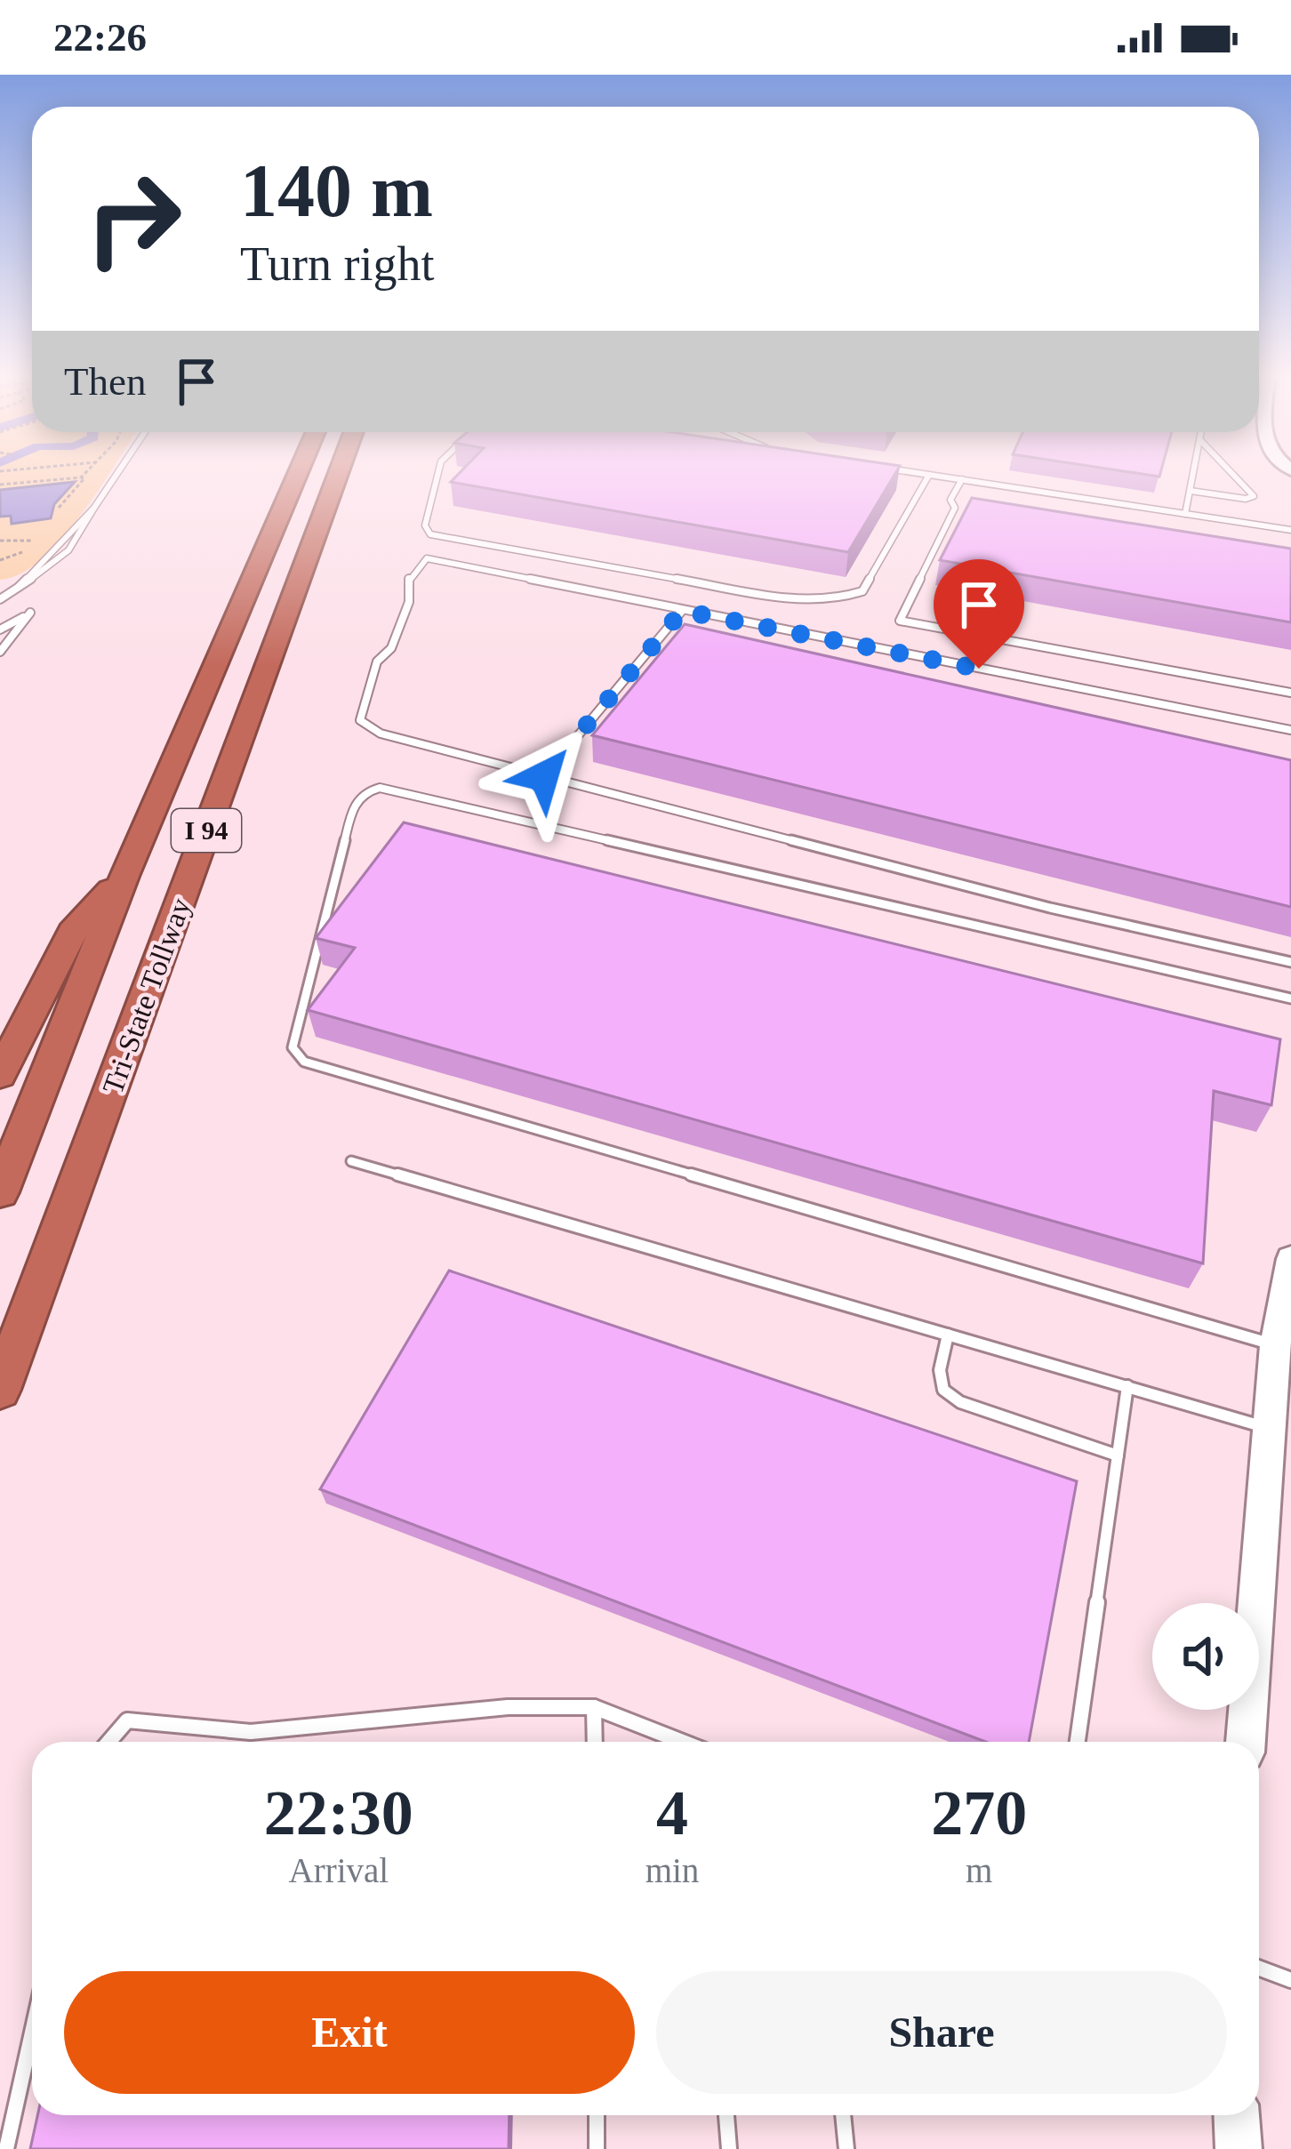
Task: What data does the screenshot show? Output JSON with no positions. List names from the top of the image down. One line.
{"streets":{"highway":["I 94","Tri-State Tollway"]},"page":{"status":"22:26","turn":["140 m","Turn right"],"then":"Then","eta":["22:30","Arrival","4","min","270","m"],"buttons":["Exit","Share"]}}
